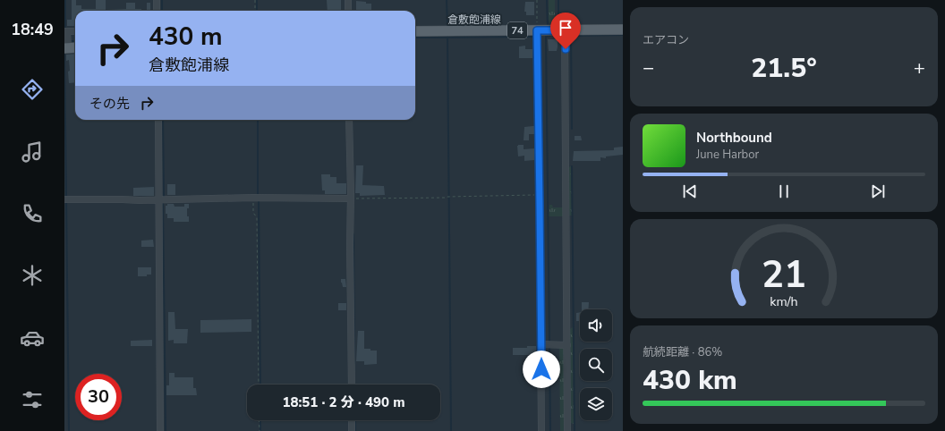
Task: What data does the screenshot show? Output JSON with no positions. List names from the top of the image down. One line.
{"streets":{"main road":["倉敷飽浦線","74"]},"page":{"tabs":"18:49","tile":["エアコン",["航続距離 · 86%","430 km"]],"turn":["430 m","倉敷飽浦線"],"heat":["−","21.5°","+"],"then":"その先","song":["Northbound","June Harbor"],"limit":"30","trip":"18:51 · 2 分 · 490 m","gauge":["21","km/h"]}}
